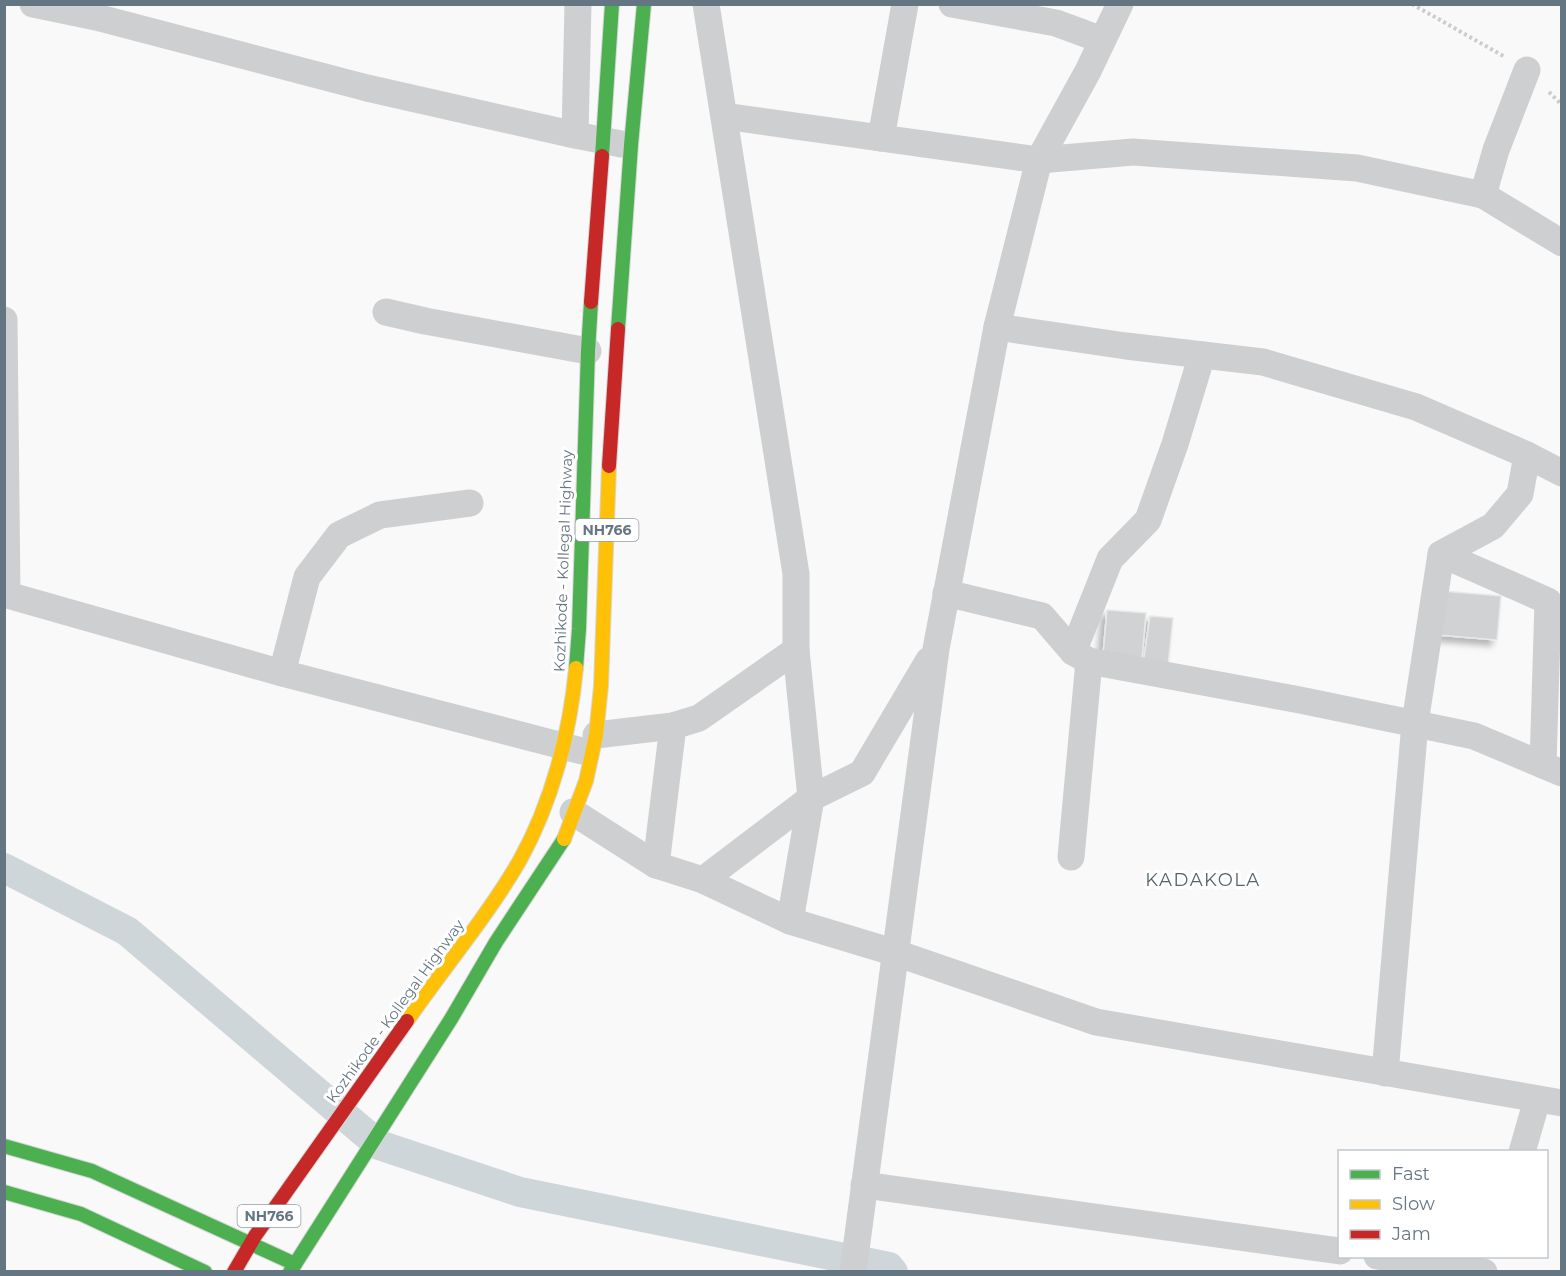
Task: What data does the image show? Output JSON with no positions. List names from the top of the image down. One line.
{"streets":{"main road":["NH766","Kozhikode - Kollegal Highway"]},"districts":["KADAKOLA"],"legend":["Fast","Slow","Jam"]}
